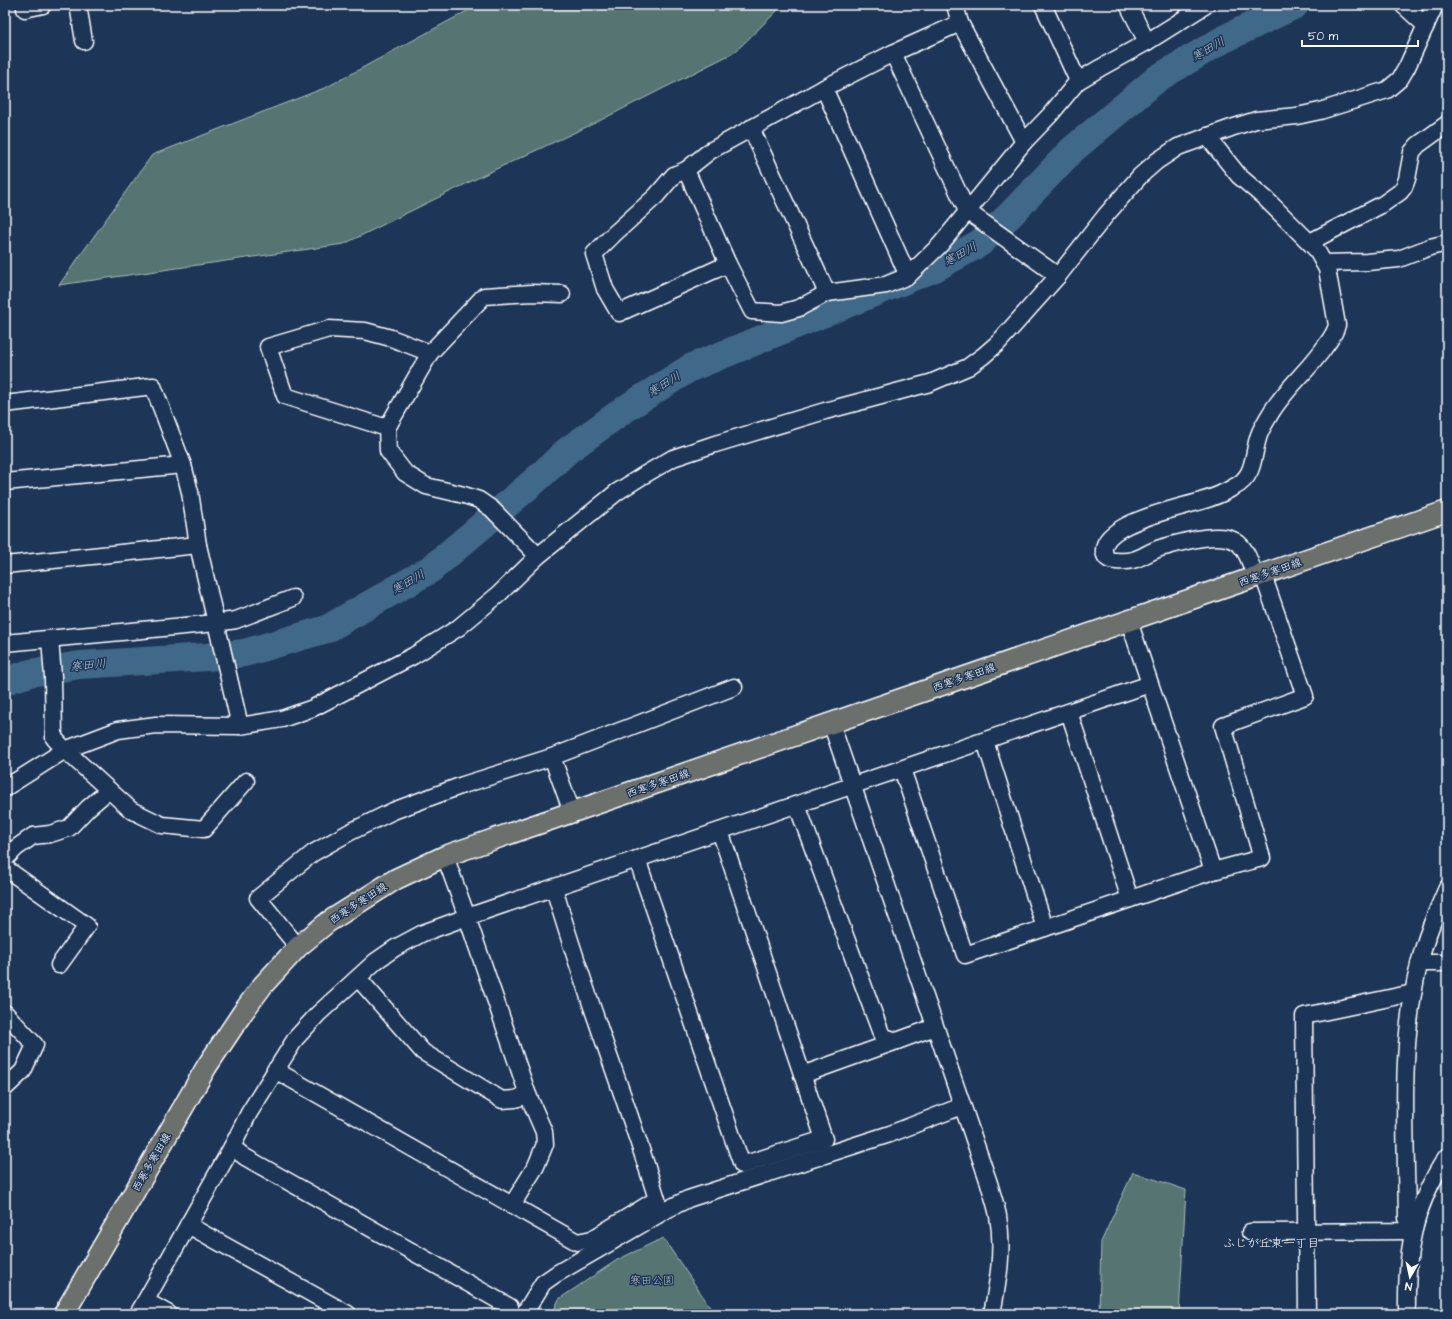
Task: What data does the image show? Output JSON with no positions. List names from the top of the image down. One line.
{"streets":{"main road":["西寒多寒田線"]},"districts":["ふじが丘東一丁目"],"water":["寒田川"],"parks":["寒田公園"],"scale_bar":"50 m","north":"bottom"}
